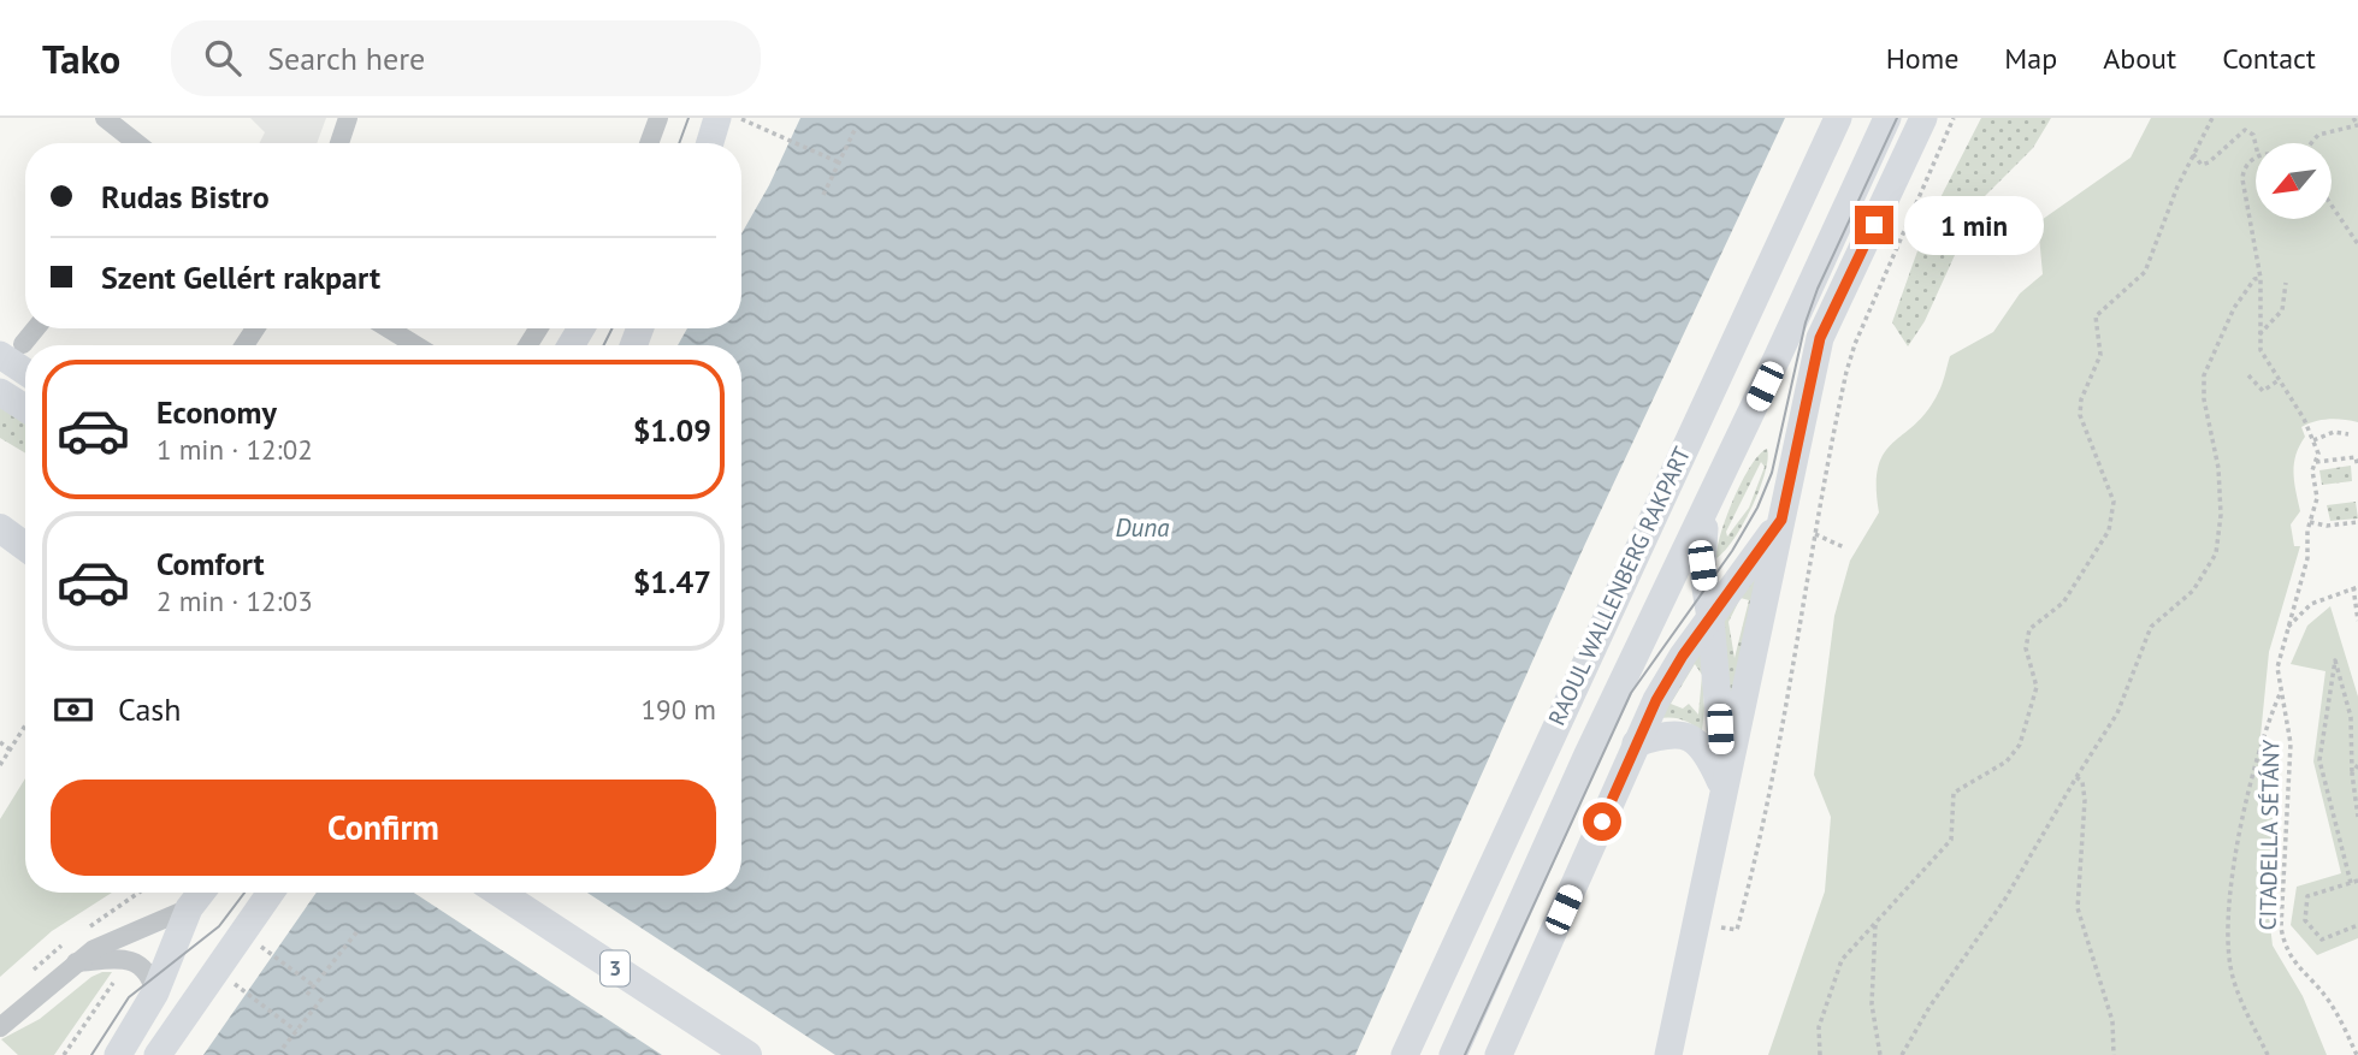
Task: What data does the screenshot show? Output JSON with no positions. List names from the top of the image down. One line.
{"streets":{"main road":["RAOUL WALLENBERG RAKPART","3"],"path":["CITADELLA SÉTÁNY"]},"water":["Duna"],"north":"bottom left","page":{"header":"Tako","search":"Search here","nav":["Home","Map","About","Contact"],"banner":["Rudas Bistro","Szent Gellért rakpart"],"bubble":"1 min","list":[{"name":"Economy","note":"1 min · 12:02","value":"$1.09"},{"name":"Comfort","note":"2 min · 12:03","value":"$1.47"}],"pay":["Cash","190 m"],"buttons":"Confirm"}}
